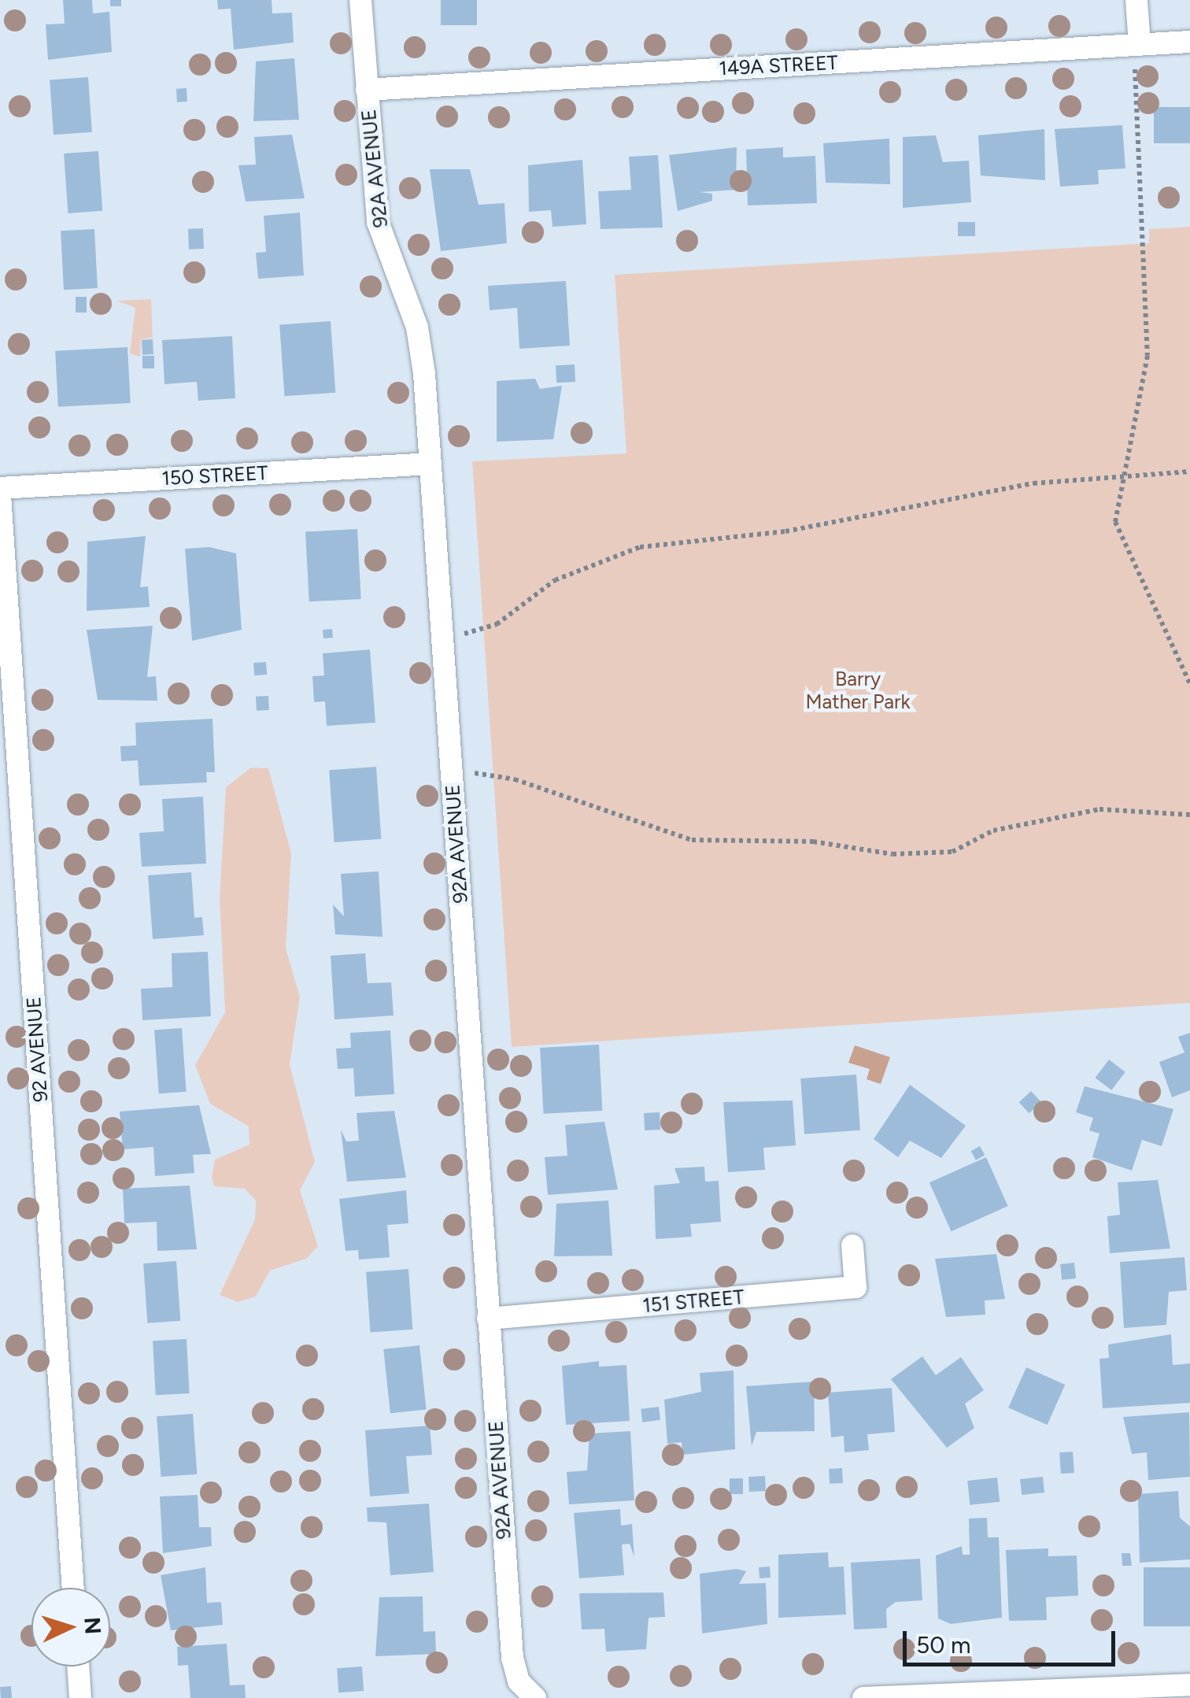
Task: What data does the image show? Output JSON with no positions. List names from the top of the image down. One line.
{"streets":{"street":["149A STREET","92A AVENUE","150 STREET","92 AVENUE","151 STREET"]},"crossings":[["149A STREET","92A AVENUE"],["92A AVENUE","150 STREET"],["92A AVENUE","151 STREET"]],"parks":["Barry Mather Park"],"scale_bar":"50 m","north":"right"}
